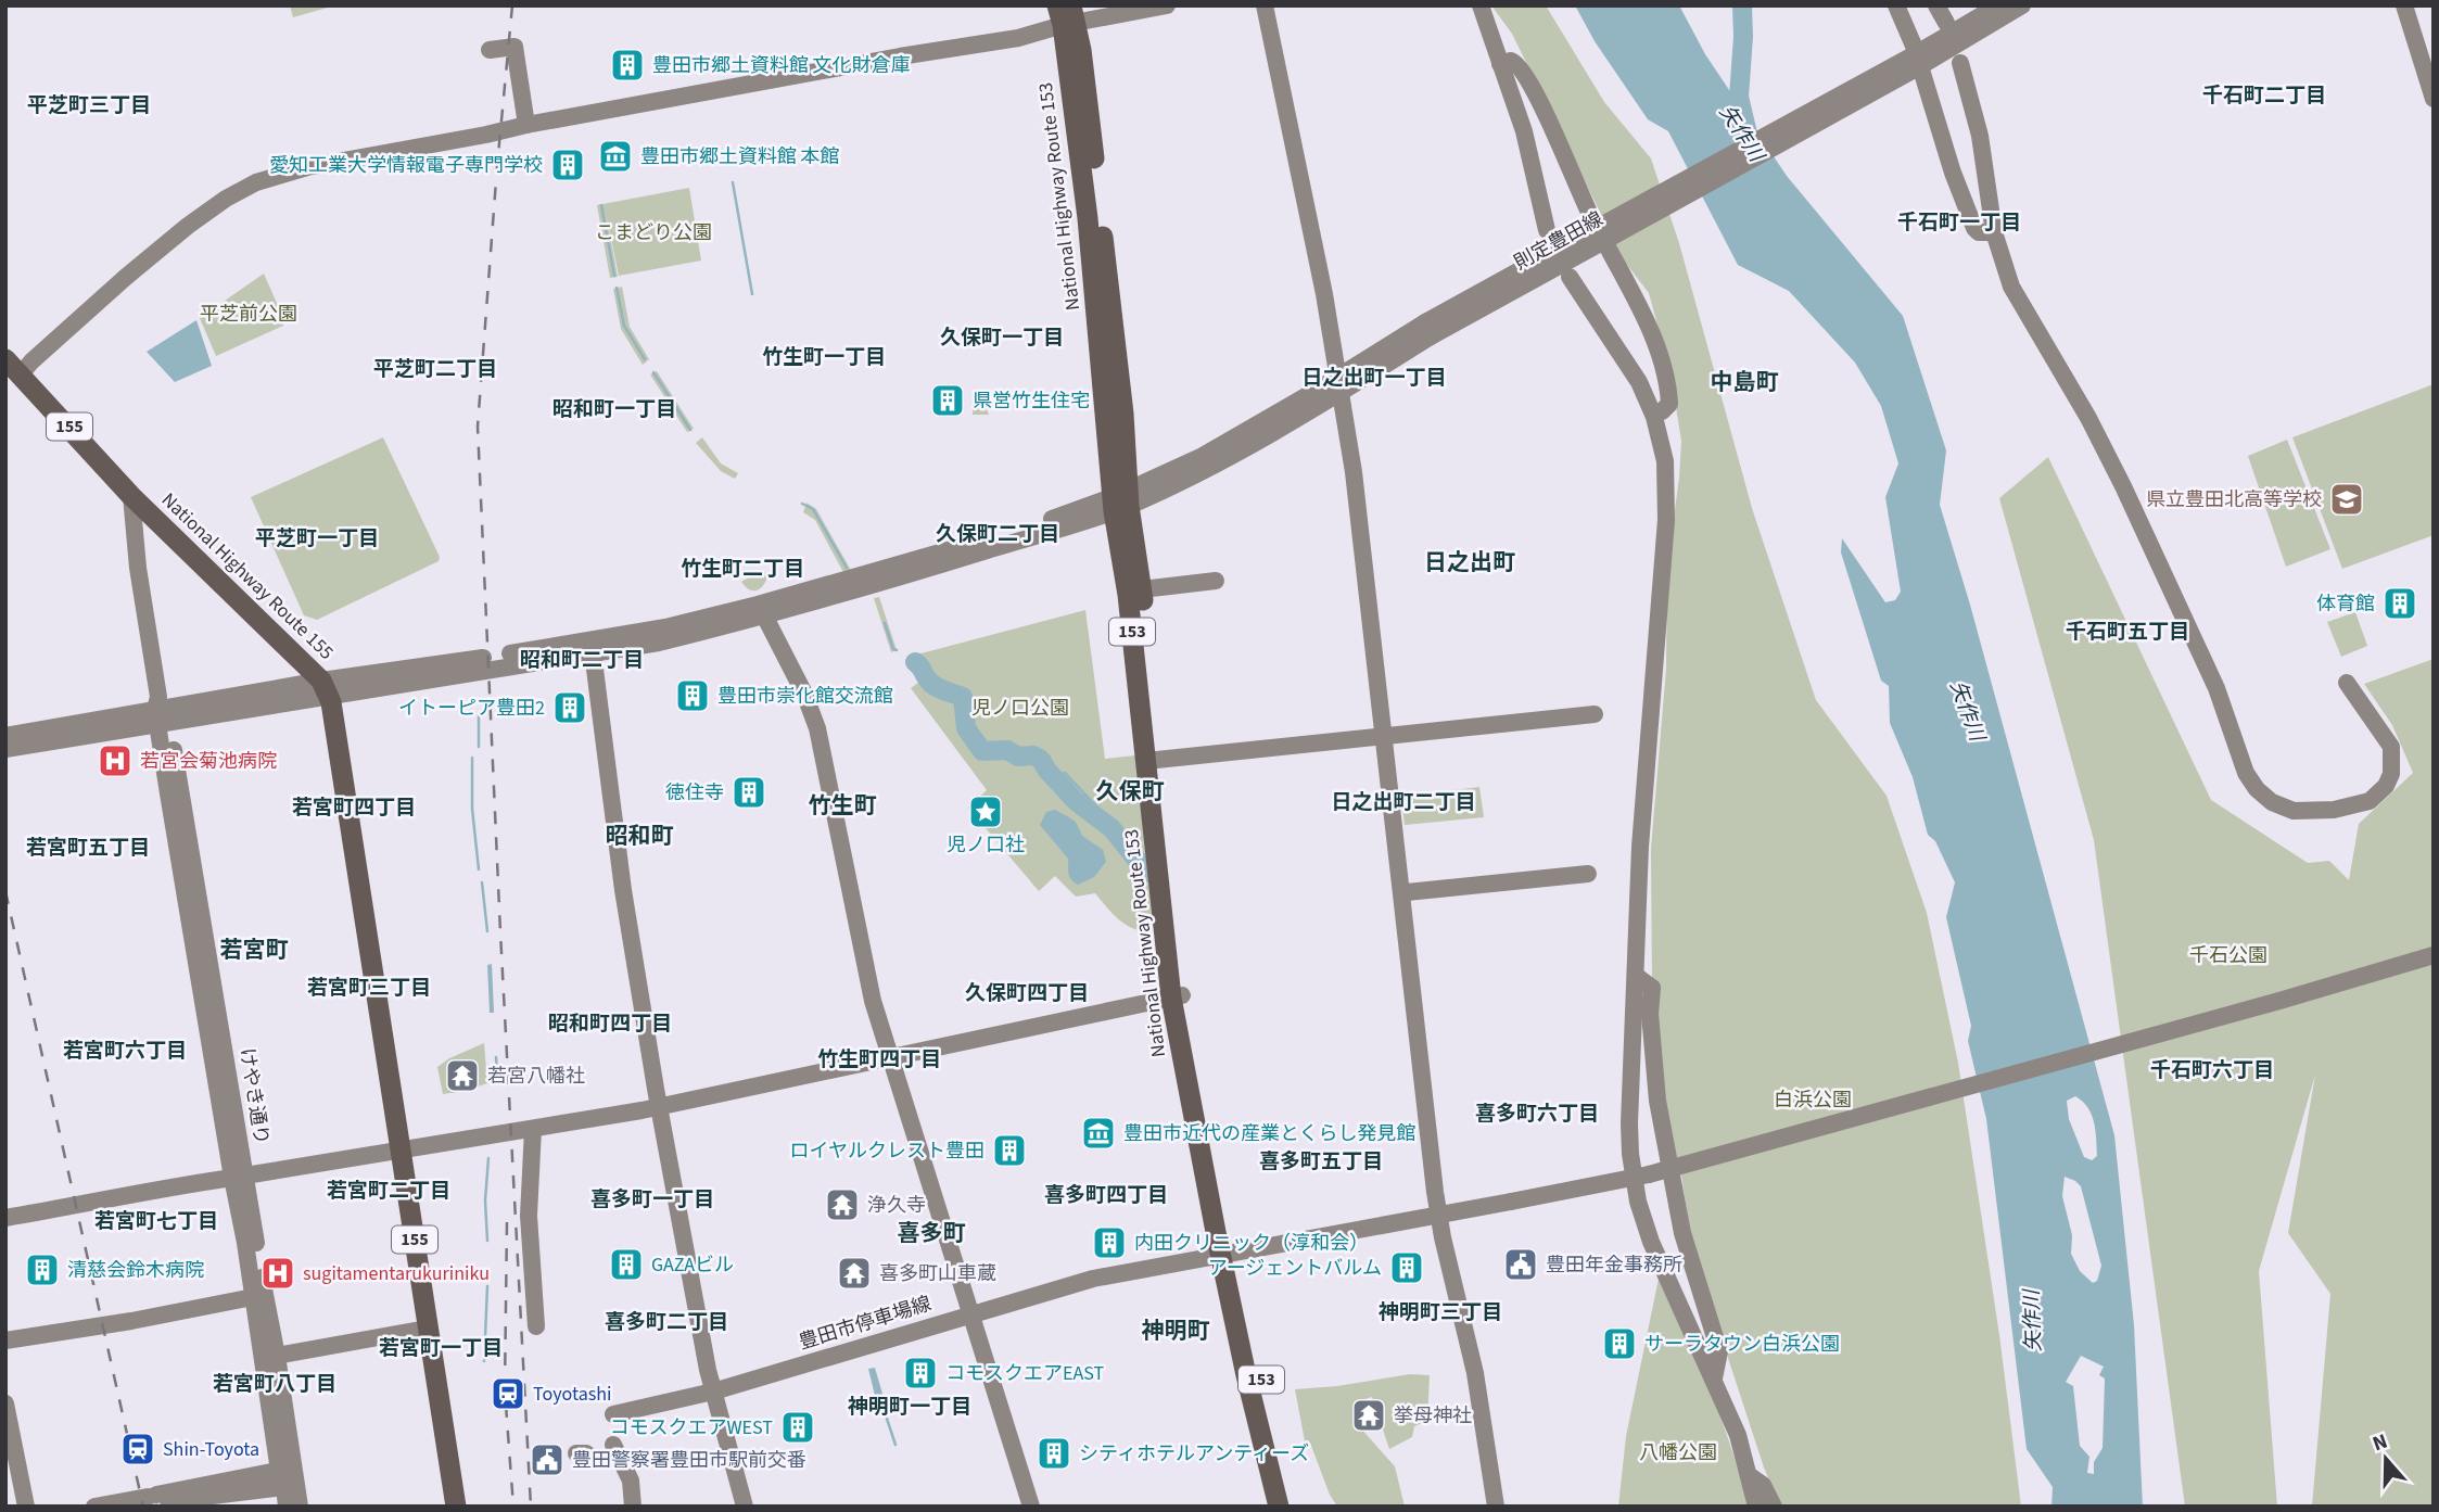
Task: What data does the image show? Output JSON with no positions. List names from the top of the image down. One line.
{"streets":{"highway":["National Highway Route 153","155","National Highway Route 155","153"],"street":["則定豊田線","豊田市停車場線"]},"crossings":[["National Highway Route 153","則定豊田線"],["National Highway Route 153","豊田市停車場線"],["則定豊田線","155"],["則定豊田線","National Highway Route 155"],["155","National Highway Route 155"]],"districts":["千石町二丁目","平芝町三丁目","千石町一丁目","久保町一丁目","竹生町一丁目","平芝町二丁目","日之出町一丁目","中島町","昭和町一丁目","久保町二丁目","平芝町一丁目","日之出町","竹生町二丁目","千石町五丁目","昭和町二丁目","久保町","日之出町二丁目","竹生町","若宮町四丁目","昭和町","若宮町五丁目","若宮町","若宮町三丁目","久保町四丁目","昭和町四丁目","若宮町六丁目","竹生町四丁目","千石町六丁目","喜多町六丁目","喜多町五丁目","若宮町二丁目","喜多町四丁目","喜多町一丁目","若宮町七丁目","喜多町","神明町三丁目","喜多町二丁目","神明町","若宮町一丁目","若宮町八丁目","神明町一丁目"],"water":["矢作川"],"parks":["こまどり公園","平芝前公園","児ノ口公園","千石公園","白浜公園","八幡公園"],"places":{"building":["豊田市郷土資料館 文化財倉庫","愛知工業大学情報電子専門学校","県営竹生住宅","体育館","豊田市崇化館交流館","イトーピア豊田2","徳住寺","ロイヤルクレスト豊田","内田クリニック（淳和会）","GAZAビル","アージェントバルム","清慈会鈴木病院","サーラタウン白浜公園","コモスクエアEAST","コモスクエアWEST","シティホテルアンティーズ"],"museum":["豊田市郷土資料館 本館","豊田市近代の産業とくらし発見館"],"school or university":["県立豊田北高等学校"],"hospital":["若宮会菊池病院","sugitamentarukuriniku"],"place":["児ノ口社"],"temple":["若宮八幡社","浄久寺","喜多町山車蔵","挙母神社"],"public building":["豊田年金事務所","豊田警察署豊田市駅前交番"],"station":["Toyotashi","Shin-Toyota"]},"north":"top"}
